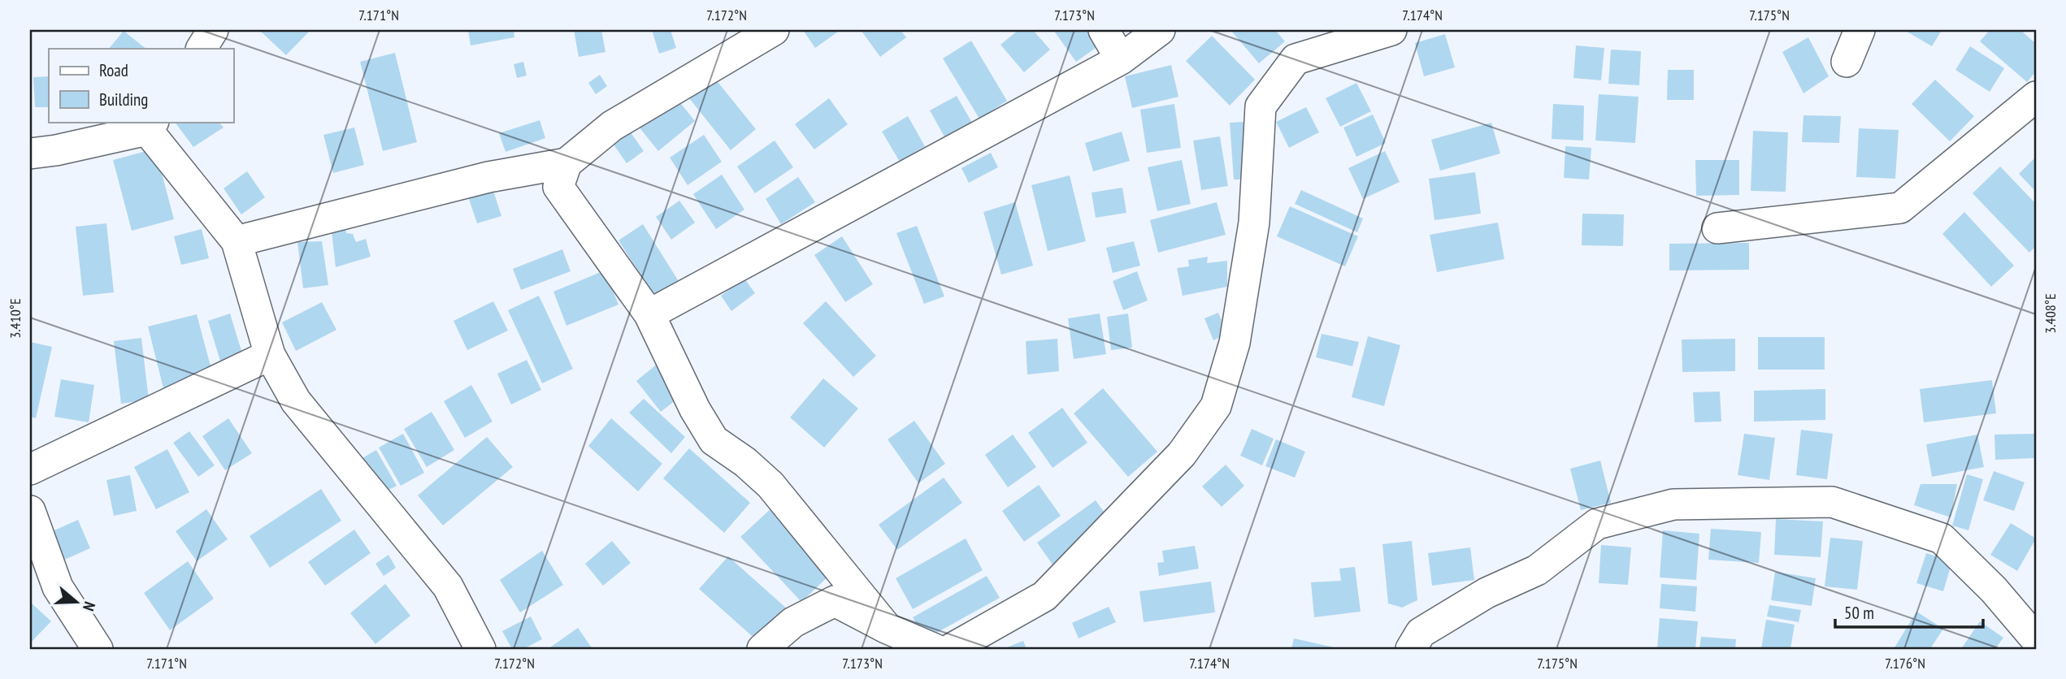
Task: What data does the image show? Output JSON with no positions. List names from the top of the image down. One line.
{"legend":["Road","Building"],"scale_bar":"50 m","north":"right","coordinates":["7.171°N","7.172°N","7.173°N","7.174°N","7.175°N","3.408°E","3.410°E","7.176°N"]}
